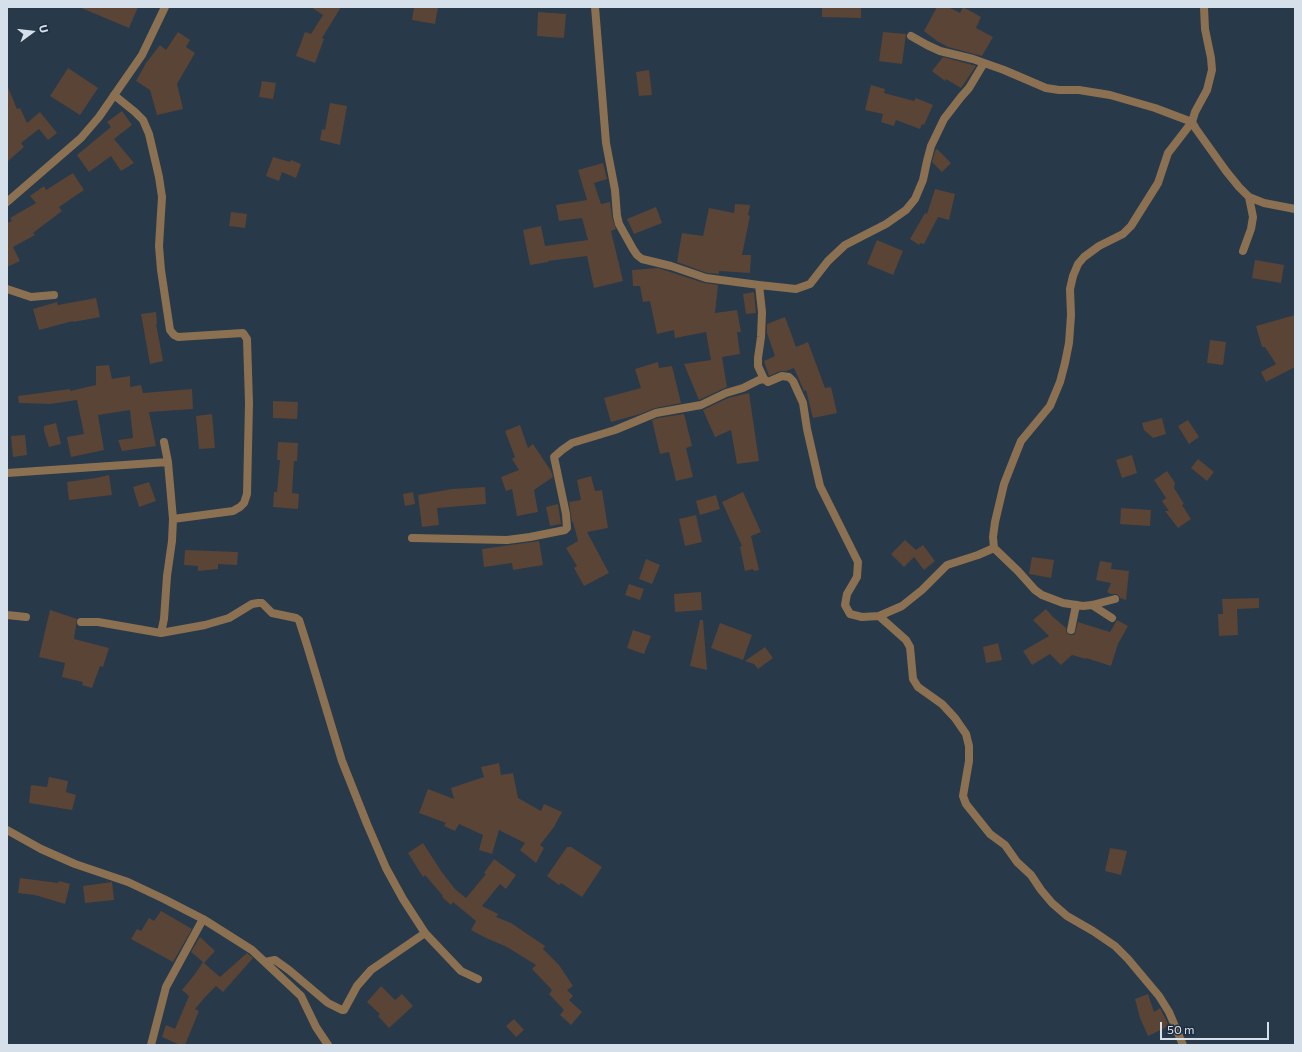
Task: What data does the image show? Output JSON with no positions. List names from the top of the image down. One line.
{"scale_bar":"50 m","north":"right"}
